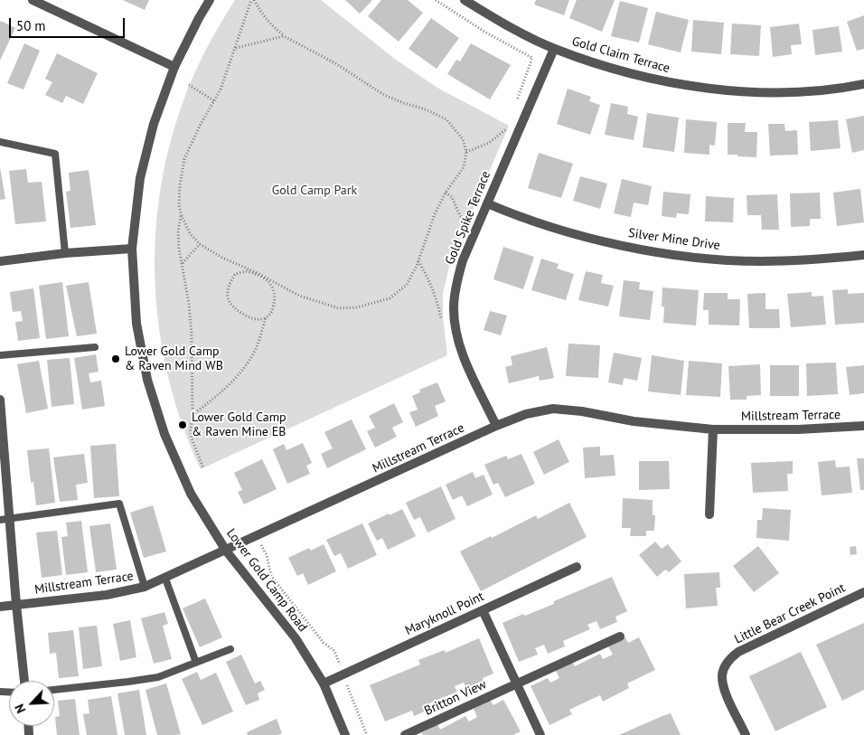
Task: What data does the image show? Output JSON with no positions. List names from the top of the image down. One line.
{"streets":{"street":["Gold Claim Terrace","Gold Spike Terrace","Silver Mine Drive","Millstream Terrace","Lower Gold Camp Road","Maryknoll Point","Little Bear Creek Point","Britton View"]},"crossings":[["Gold Claim Terrace","Gold Spike Terrace"],["Gold Spike Terrace","Silver Mine Drive"],["Gold Spike Terrace","Millstream Terrace"],["Millstream Terrace","Lower Gold Camp Road"],["Lower Gold Camp Road","Maryknoll Point"]],"parks":["Gold Camp Park"],"places":["Lower Gold Camp & Raven Mind WB","Lower Gold Camp & Raven Mine EB"],"scale_bar":"50 m","north":"bottom left"}
